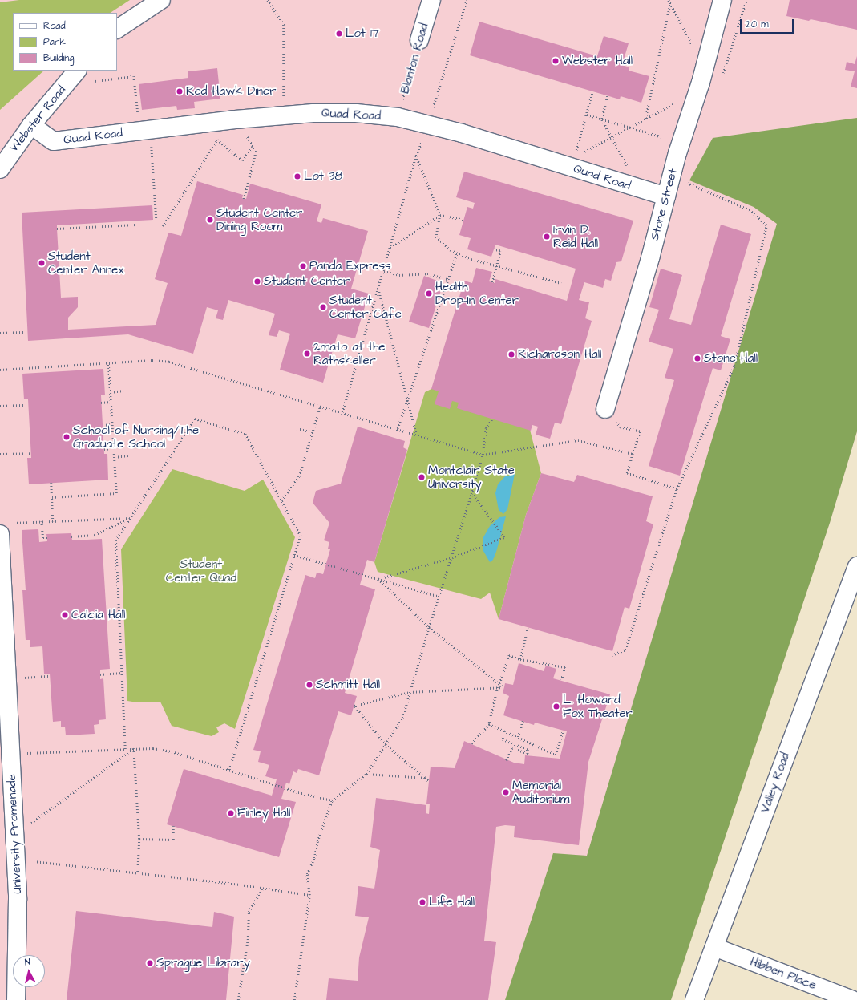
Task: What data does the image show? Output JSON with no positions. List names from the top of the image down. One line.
{"streets":{"street":["Blanton Road","Quad Road","Webster Road","Stone Street","Valley Road","University Promenade","Hibben Place"]},"crossings":[["Blanton Road","Quad Road"],["Quad Road","Webster Road"],["Quad Road","Stone Street"],["Valley Road","Hibben Place"]],"parks":["Student Center Quad"],"places":["Lot 17","Webster Hall","Red Hawk Diner","Lot 38","Student Center Dining Room","Irvin D. Reid Hall","Student Center Annex","Panda Express","Student Center","Health Drop-In Center","Student Center Cafe","2mato at the Rathskeller","Richardson Hall","Stone Hall","School of Nursing/The Graduate School","Montclair State University","Calcia Hall","Schmitt Hall","L. Howard Fox Theater","Memorial Auditorium","Finley Hall","Life Hall","Sprague Library"],"legend":["Road","Park","Building"],"scale_bar":"20 m","north":"top"}
